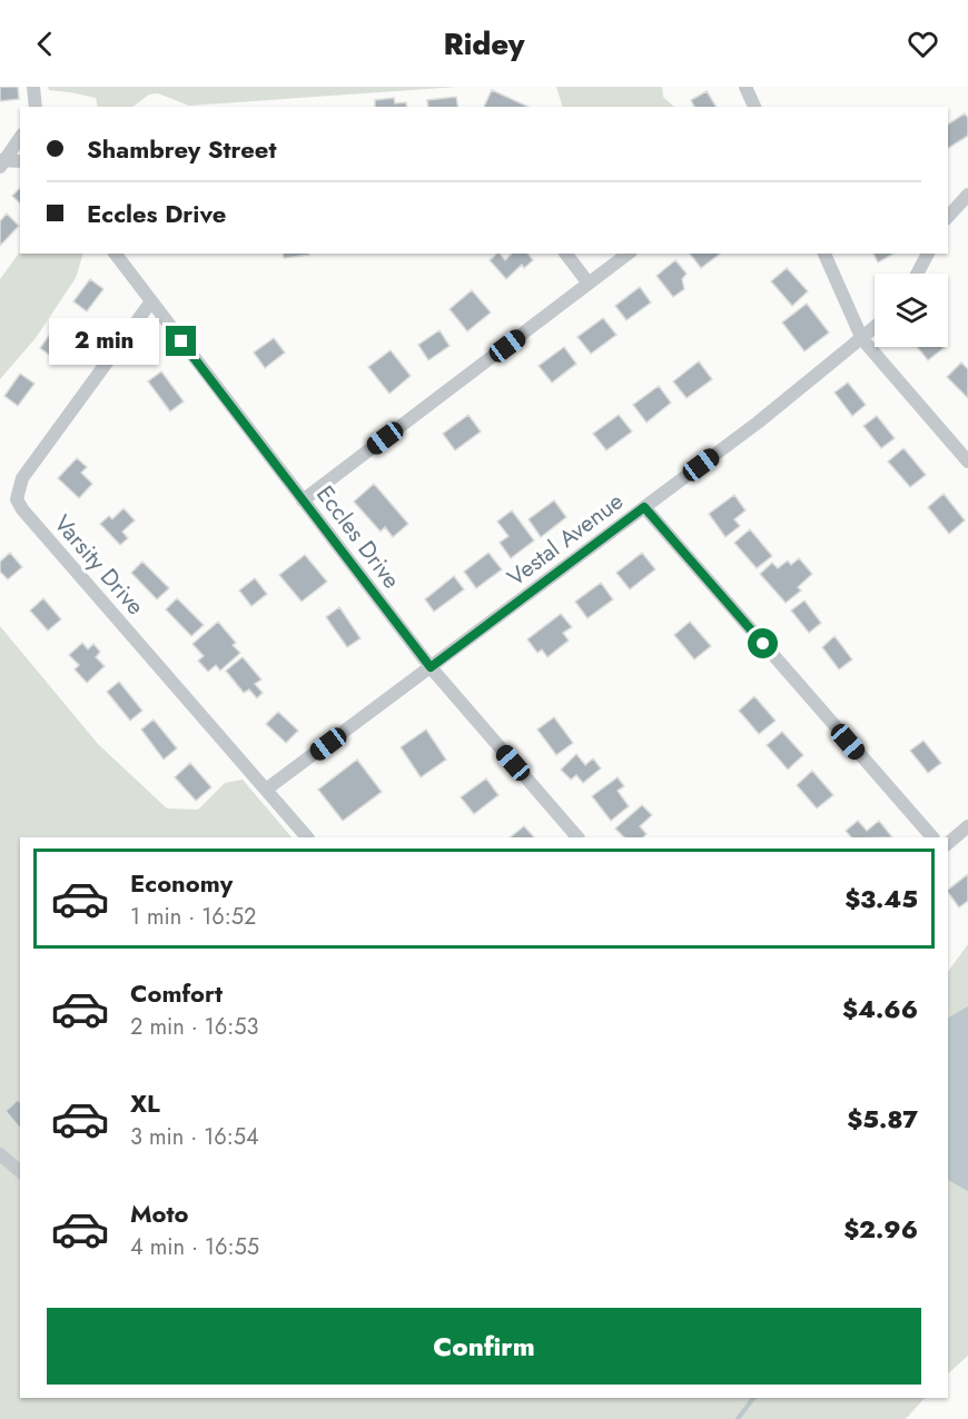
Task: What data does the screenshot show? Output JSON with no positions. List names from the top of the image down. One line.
{"streets":{"street":["Eccles Drive","Vestal Avenue","Varsity Drive"]},"crossings":[["Eccles Drive","Vestal Avenue"],["Eccles Drive","Varsity Drive"],["Vestal Avenue","Varsity Drive"]],"page":{"header":"Ridey","banner":["Shambrey Street","Eccles Drive"],"bubble":"2 min","list":[{"name":"Economy","note":"1 min · 16:52","value":"$3.45"},{"name":"Comfort","note":"2 min · 16:53","value":"$4.66"},{"name":"XL","note":"3 min · 16:54","value":"$5.87"},{"name":"Moto","note":"4 min · 16:55","value":"$2.96"}],"buttons":"Confirm"}}
